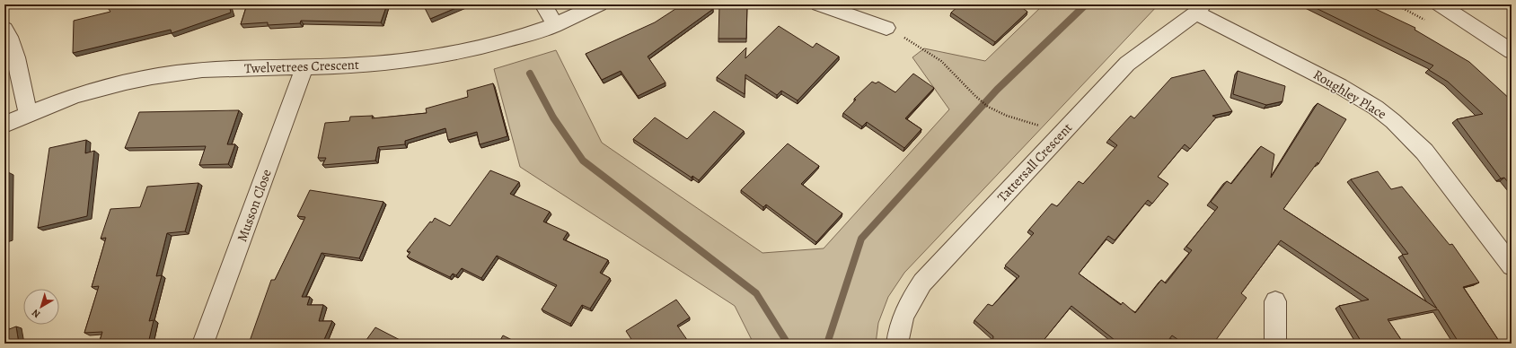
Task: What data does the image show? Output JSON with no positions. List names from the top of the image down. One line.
{"streets":{"street":["Twelvetrees Crescent","Roughley Place","Tattersall Crescent","Musson Close"]},"crossings":[["Twelvetrees Crescent","Musson Close"],["Roughley Place","Tattersall Crescent"]],"north":"bottom left"}
